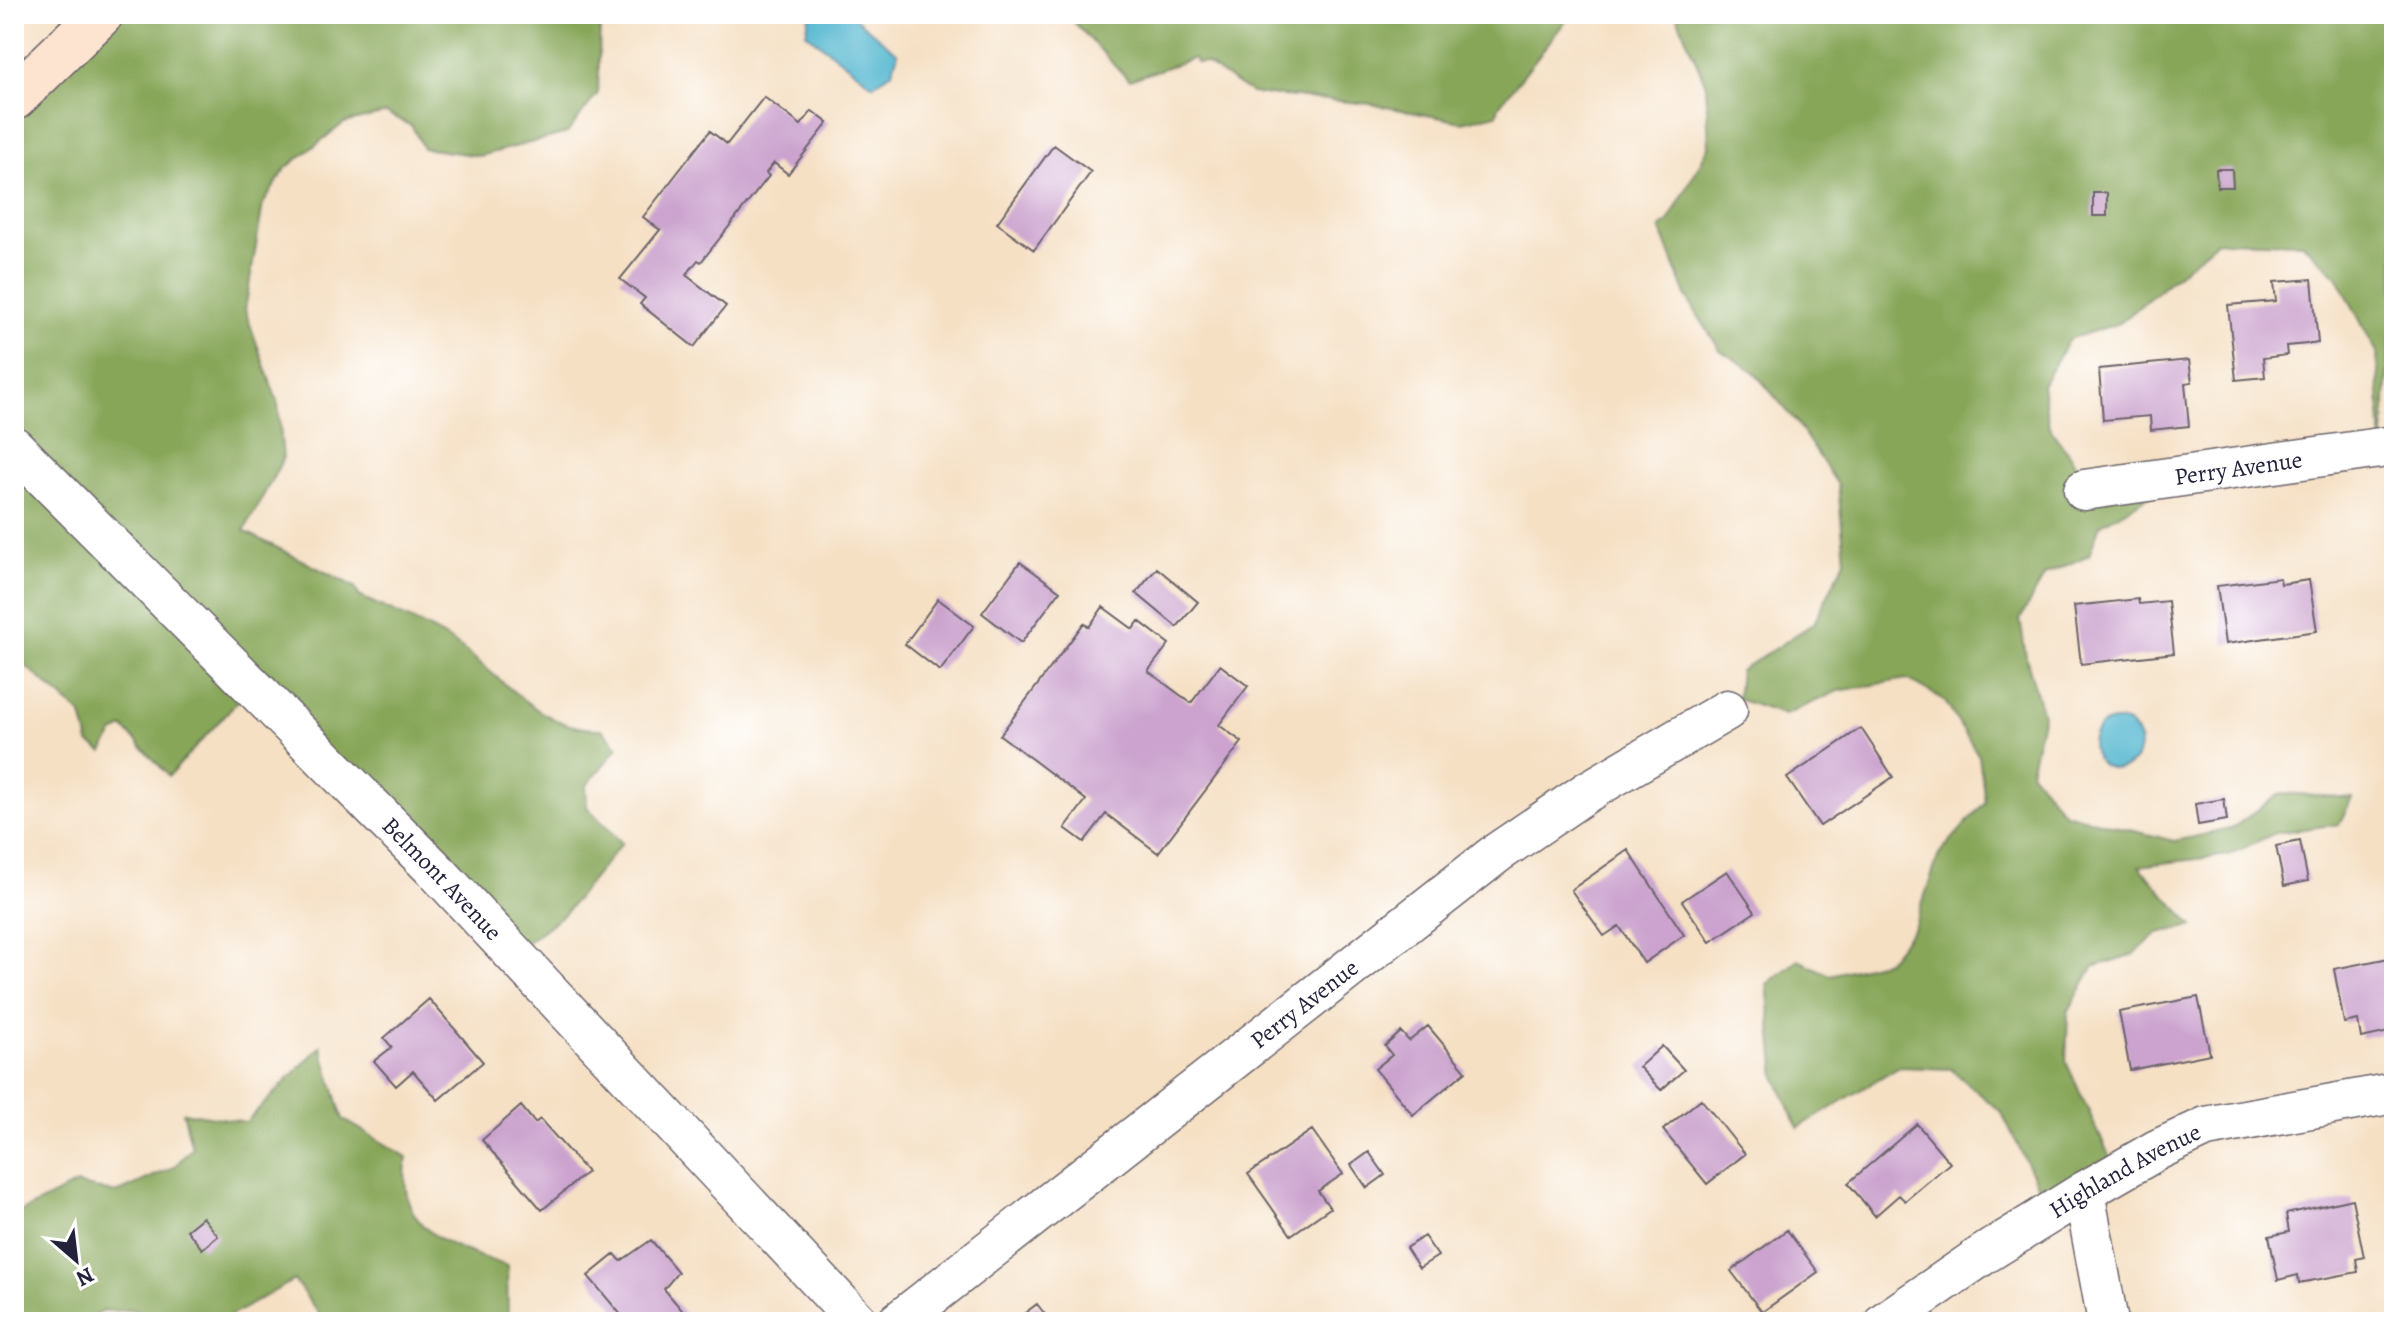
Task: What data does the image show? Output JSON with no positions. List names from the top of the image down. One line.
{"streets":{"street":["Perry Avenue","Belmont Avenue","Highland Avenue"]},"north":"bottom right"}
